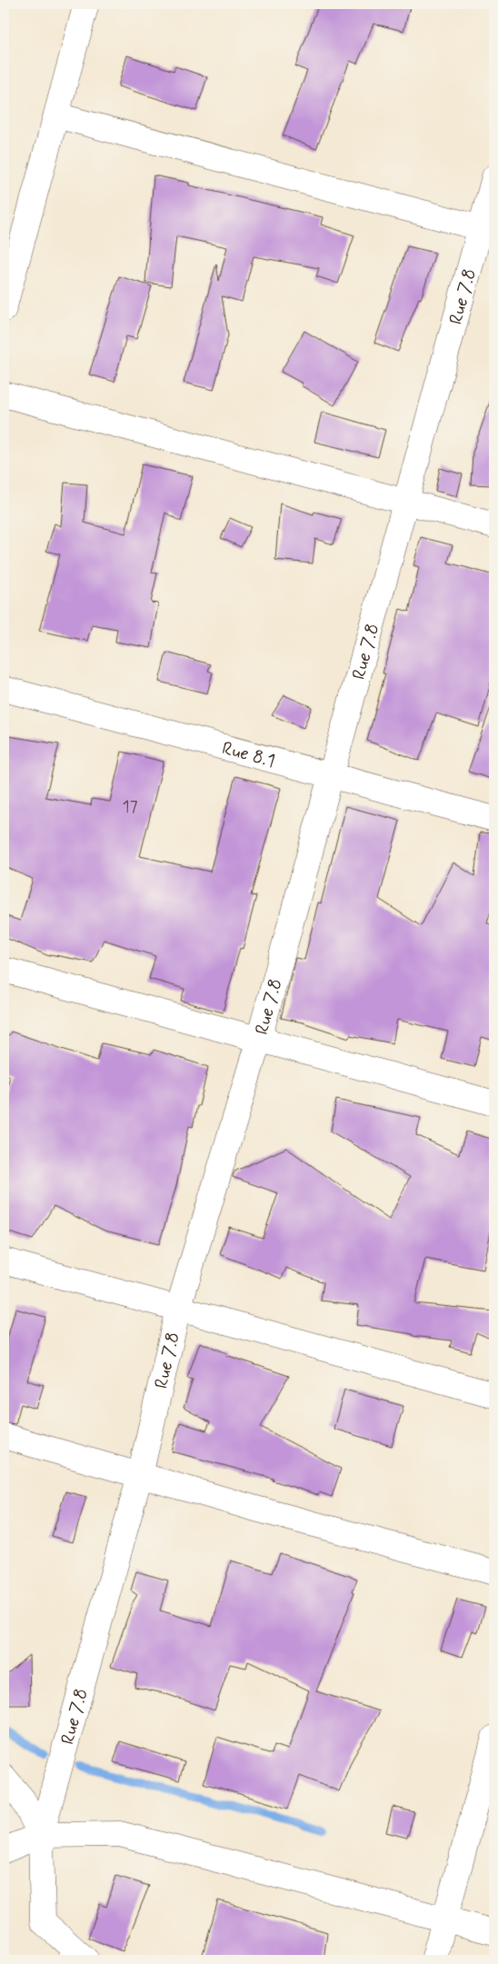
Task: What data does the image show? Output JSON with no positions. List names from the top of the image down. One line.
{"streets":{"street":["Rue 7.8","Rue 8.1"]},"crossings":[["Rue 7.8","Rue 8.1"]],"house_numbers":["17"]}
